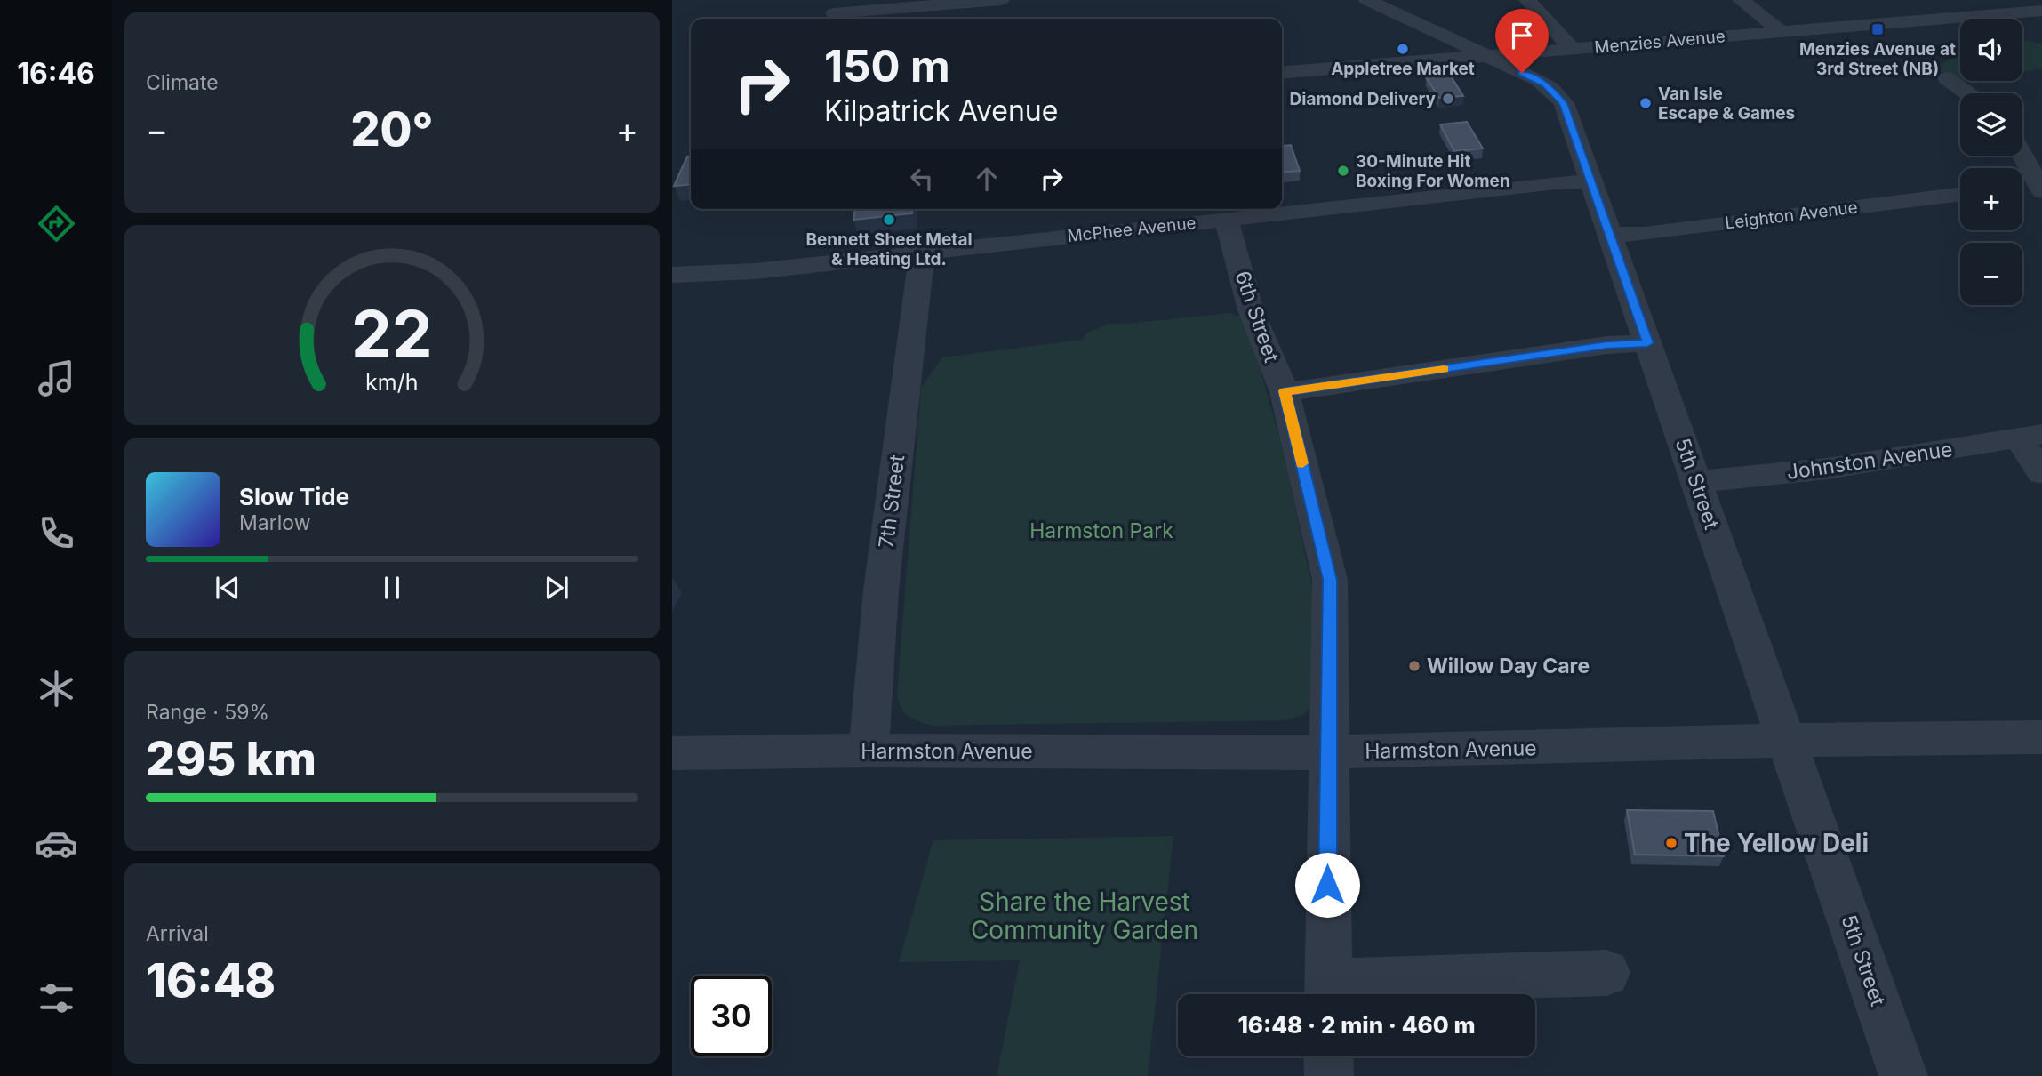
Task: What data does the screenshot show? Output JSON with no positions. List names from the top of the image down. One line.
{"streets":{"street":["Menzies Avenue","Leighton Avenue","McPhee Avenue","6th Street","Johnston Avenue","5th Street","7th Street","Harmston Avenue"]},"crossings":[["Menzies Avenue","5th Street"],["Leighton Avenue","5th Street"],["McPhee Avenue","6th Street"],["McPhee Avenue","5th Street"],["McPhee Avenue","7th Street"],["6th Street","Harmston Avenue"],["Johnston Avenue","5th Street"],["5th Street","Harmston Avenue"],["7th Street","Harmston Avenue"]],"parks":["Harmston Park","Share the Harvest Community Garden"],"places":{"transit":["Menzies Avenue at 3rd Street (NB)"],"other":["Appletree Market","Diamond Delivery","Van Isle Escape & Games","30-Minute Hit Boxing For Women","Bennett Sheet Metal & Heating Ltd.","Willow Day Care","The Yellow Deli"]},"page":{"tabs":"16:46","tile":["Climate",["Range · 59%","295 km"],["Arrival","16:48"]],"map_buttons":["+","−"],"turn":["150 m","Kilpatrick Avenue"],"heat":["−","20°","+"],"song":["Slow Tide","Marlow"],"limit":"30","trip":"16:48 · 2 min · 460 m","gauge":["22","km/h"]}}
